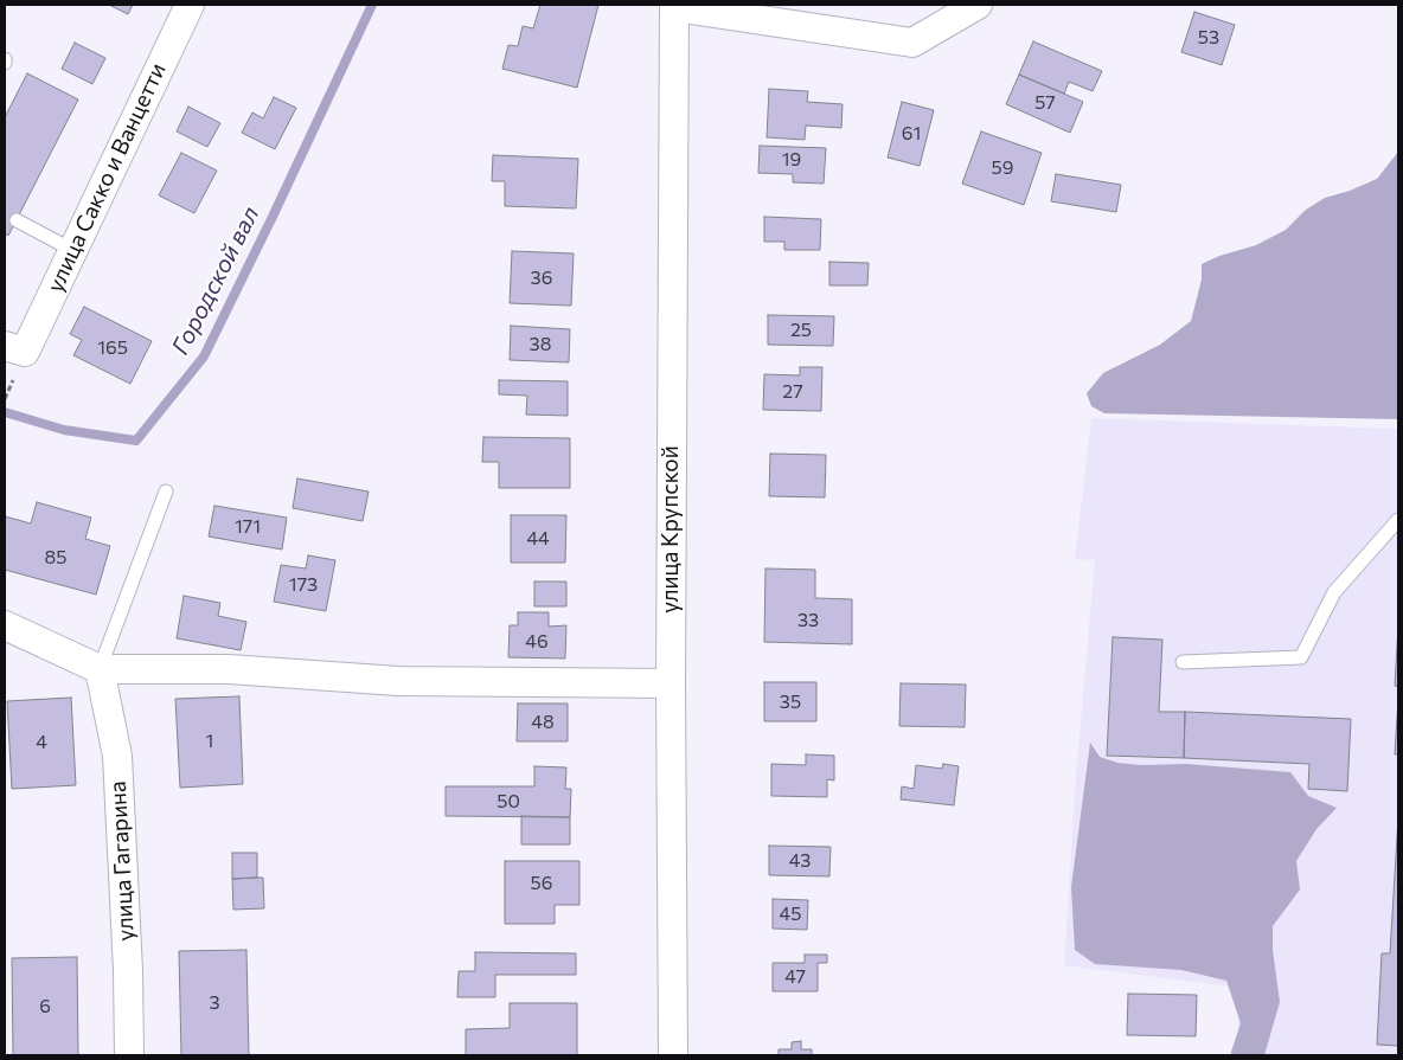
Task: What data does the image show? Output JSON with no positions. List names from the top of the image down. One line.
{"streets":{"street":["улица Сакко и Ванцетти","улица Крупской","улица Гагарина"]},"water":["Городской вал"],"house_numbers":["53","57","61","19","59","36","25","38","165","27","171","44","85","173","33","46","35","48","1","4","50","43","56","45","47","3","6"]}
